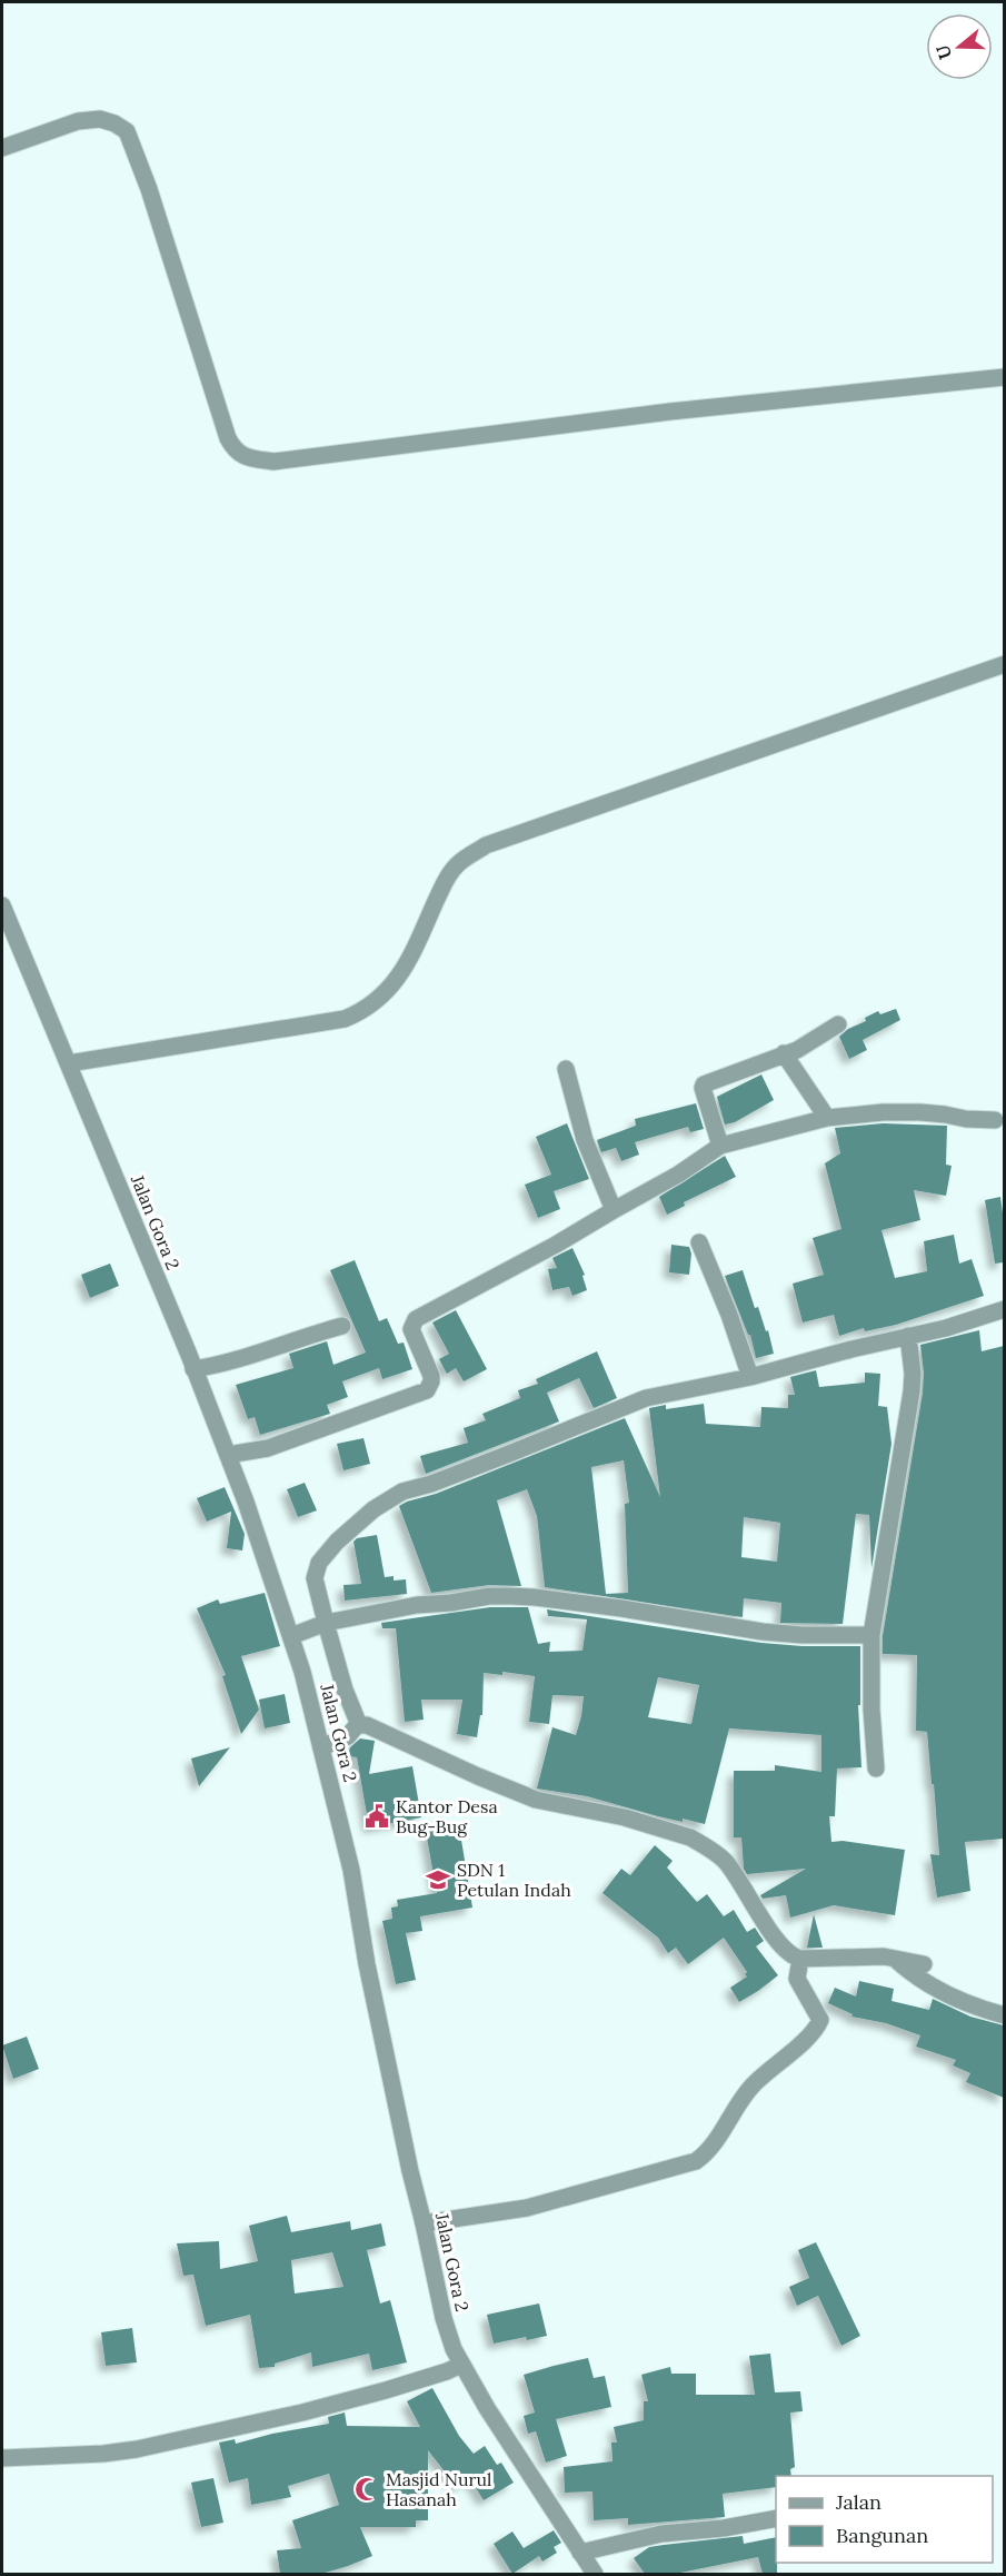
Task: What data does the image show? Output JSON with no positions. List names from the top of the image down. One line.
{"streets":{"street":["Jalan Gora 2"]},"places":{"public building":["Kantor Desa Bug-Bug"],"school or university":["SDN 1 Petulan Indah"],"mosque":["Masjid Nurul Hasanah"]},"legend":["Jalan","Bangunan"],"north":"left"}
